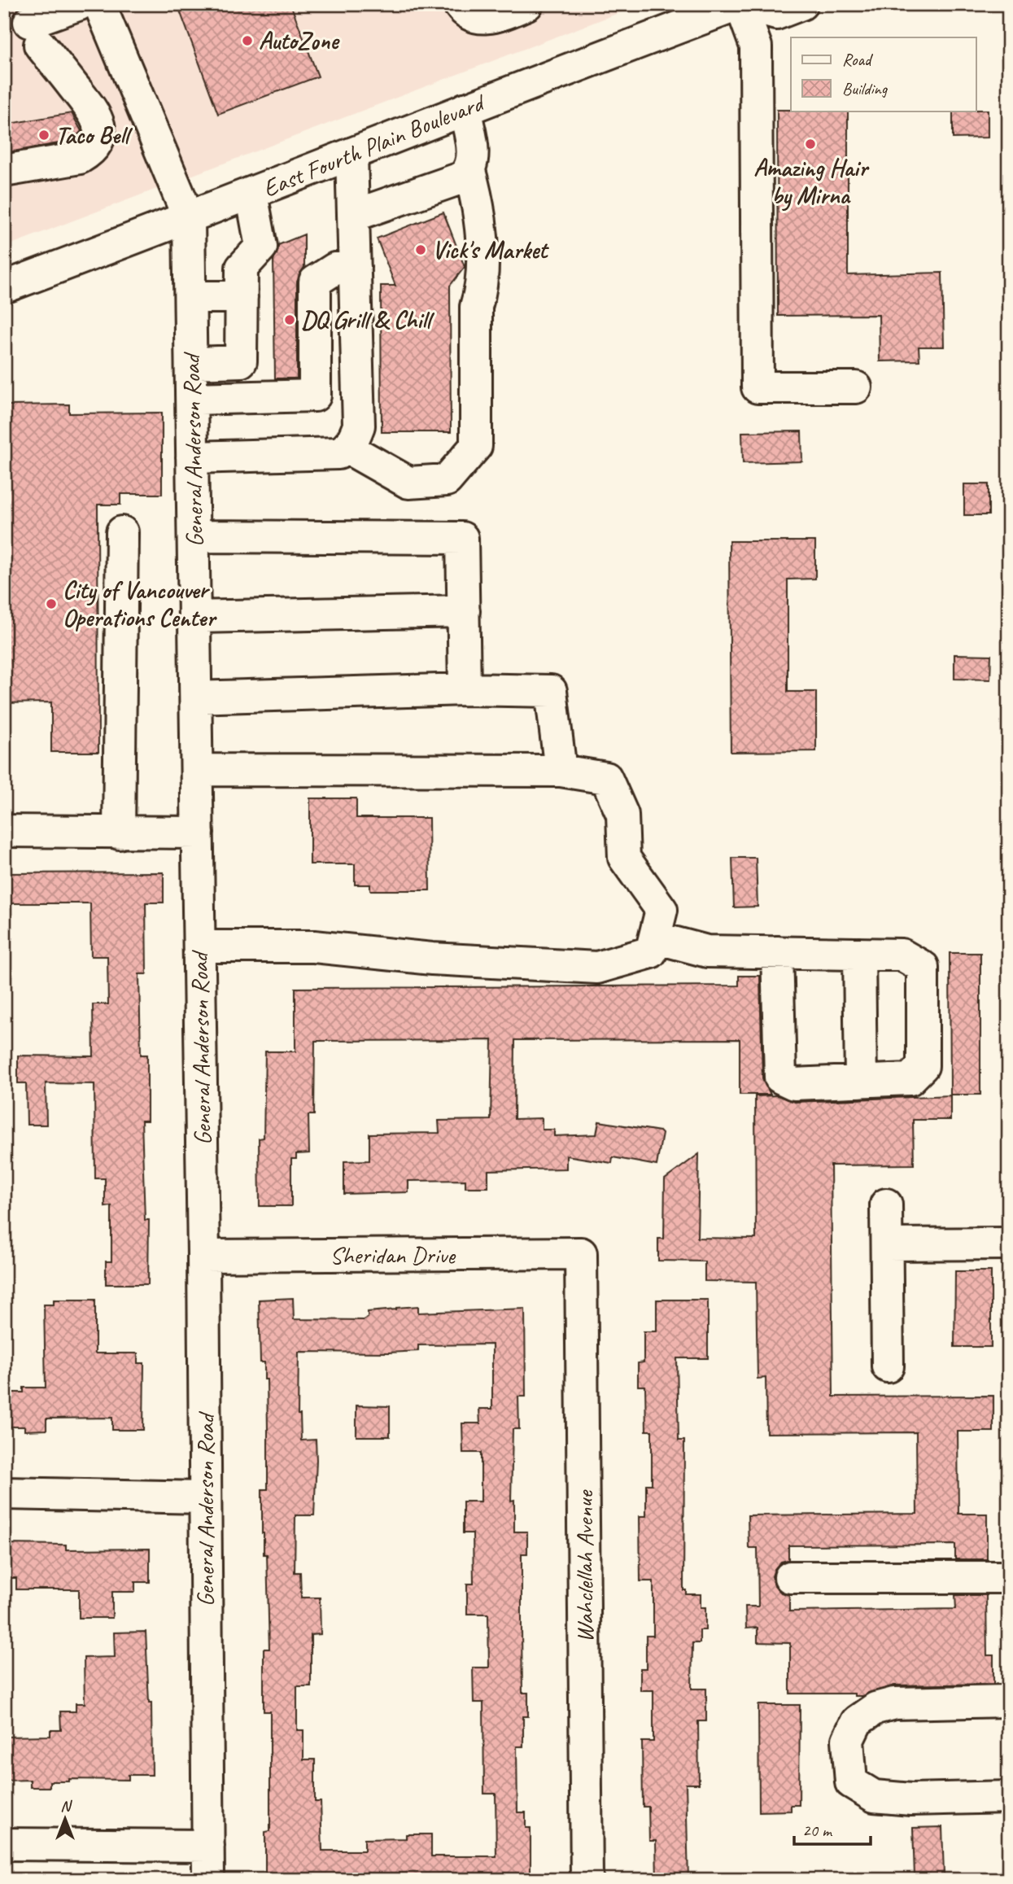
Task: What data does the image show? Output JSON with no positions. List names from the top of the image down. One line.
{"streets":{"street":["East Fourth Plain Boulevard","General Anderson Road","Sheridan Drive","Wahclellah Avenue"]},"crossings":[["East Fourth Plain Boulevard","General Anderson Road"],["General Anderson Road","Sheridan Drive"],["Sheridan Drive","Wahclellah Avenue"]],"places":["AutoZone","Taco Bell","Amazing Hair by Mirna","Vick's Market","DQ Grill & Chill","City of Vancouver Operations Center"],"legend":["Road","Building"],"scale_bar":"20 m","north":"top"}
